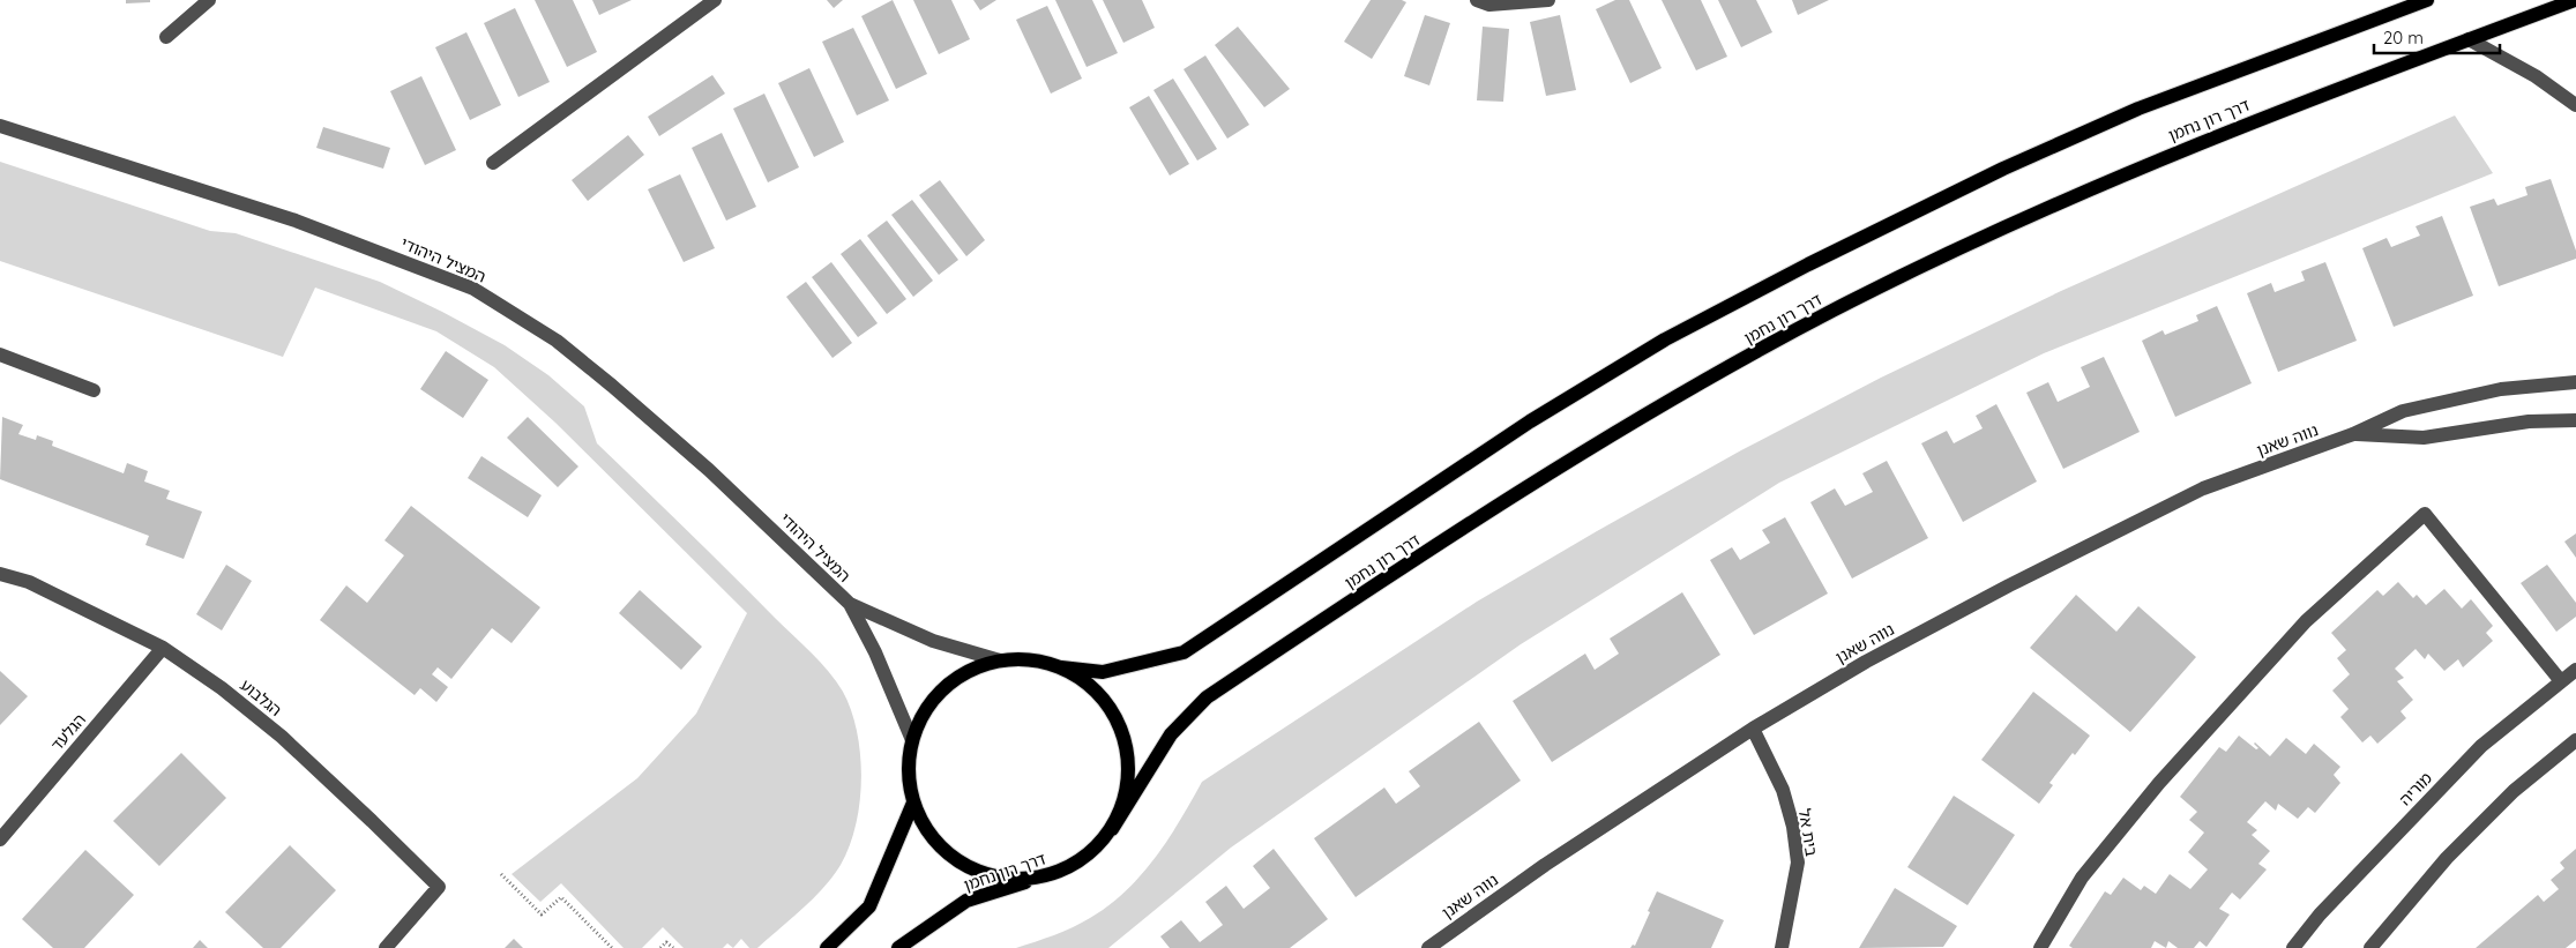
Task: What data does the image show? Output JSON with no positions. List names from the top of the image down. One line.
{"streets":{"main road":["דרך רון נחמן"],"street":["המציל היהודי","נווה שאנן","הגלבוע","הגלעד","מוריה","בית אל"]},"crossings":[["נווה שאנן","בית אל"],["הגלבוע","הגלעד"]],"scale_bar":"20 m"}
